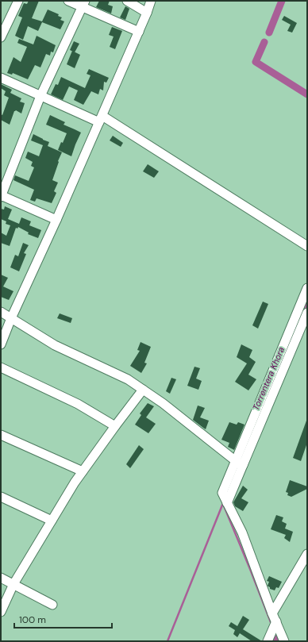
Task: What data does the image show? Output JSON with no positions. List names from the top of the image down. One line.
{"water":["Torrentera Khora"],"scale_bar":"100 m"}
